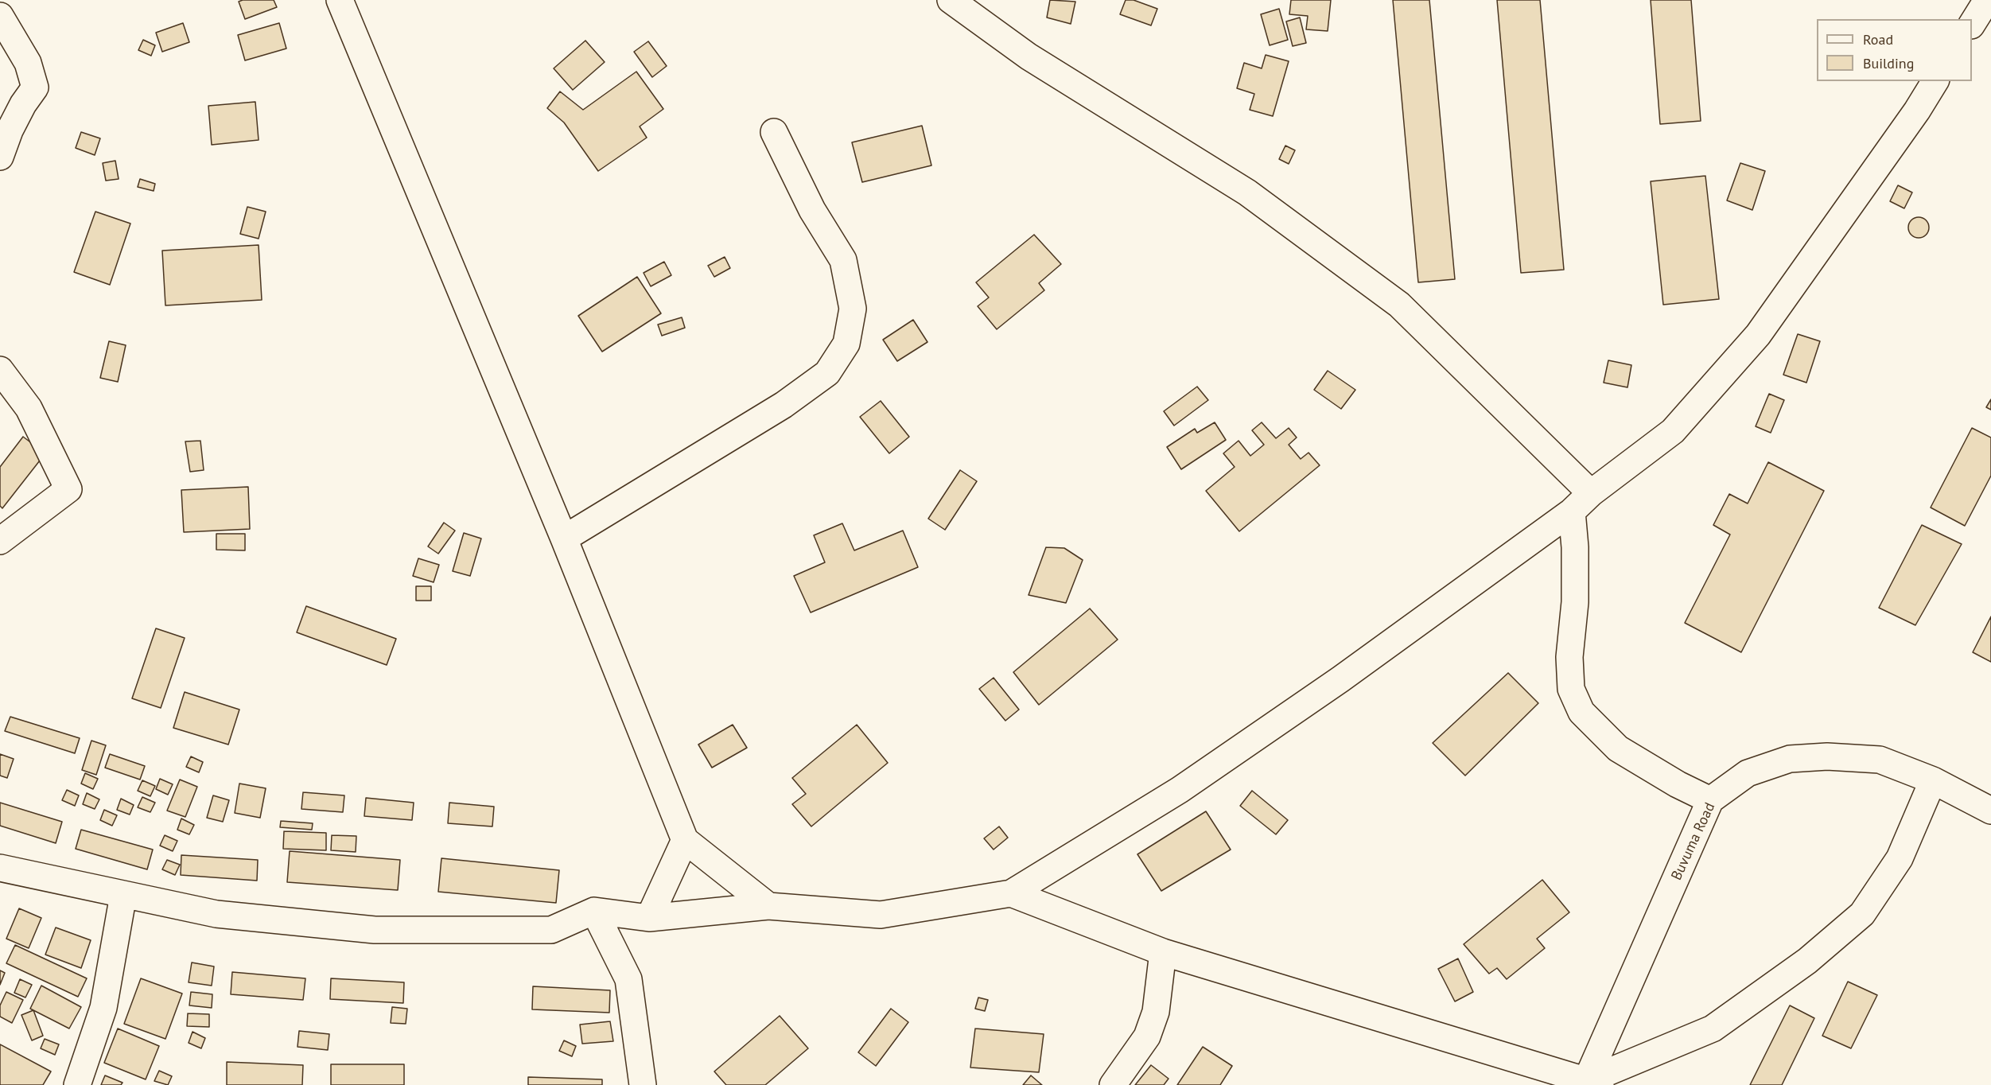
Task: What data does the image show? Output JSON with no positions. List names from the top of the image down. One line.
{"streets":{"street":["Buvuma Road"]},"legend":["Road","Building"]}
